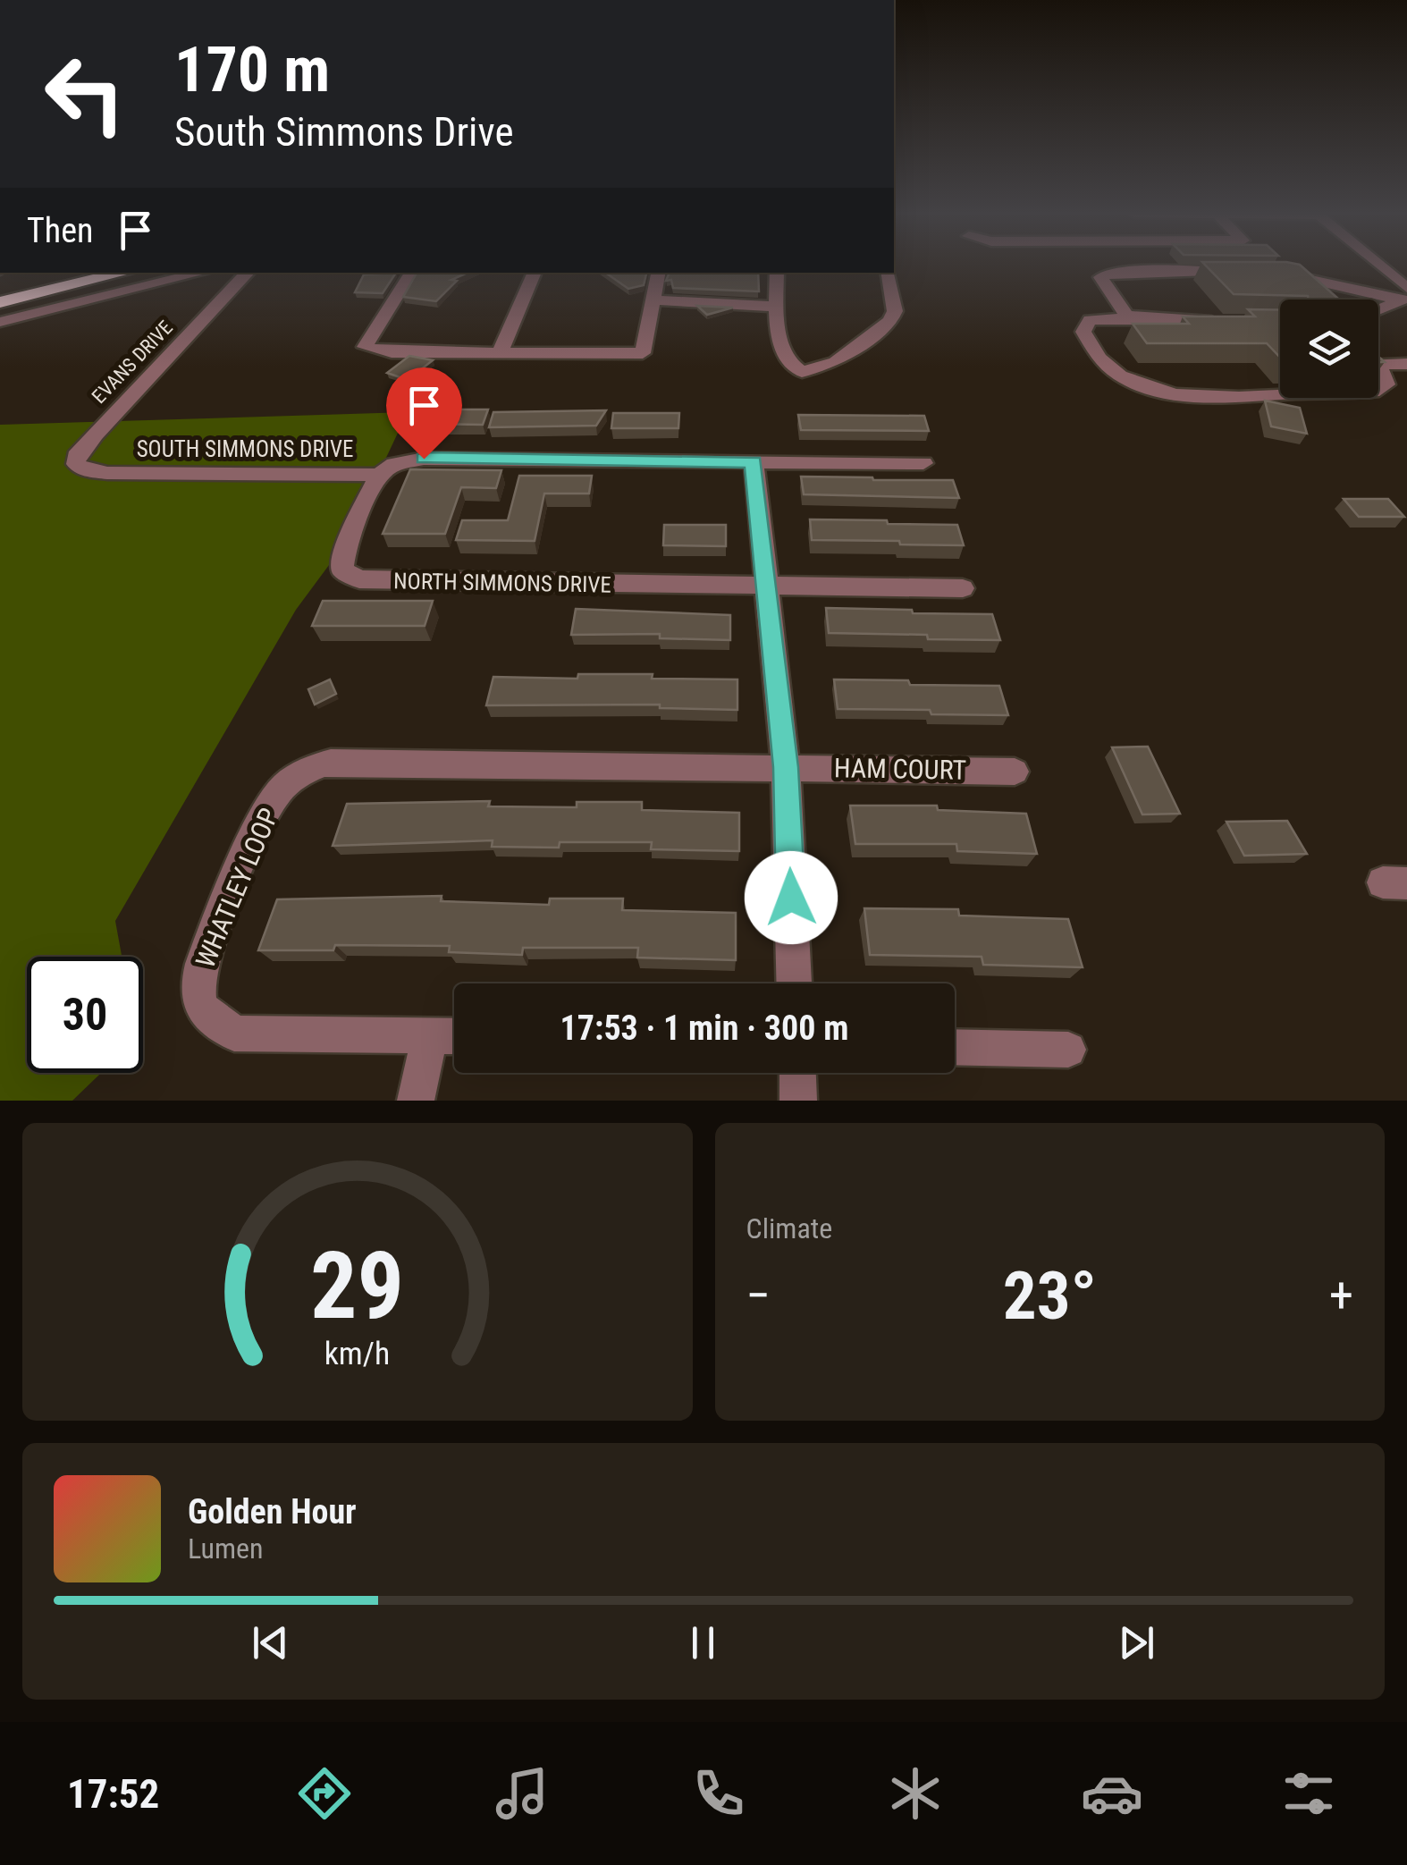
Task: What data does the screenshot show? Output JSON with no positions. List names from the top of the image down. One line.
{"streets":{"street":["EVANS DRIVE","SOUTH SIMMONS DRIVE","NORTH SIMMONS DRIVE","HAM COURT","WHATLEY LOOP"]},"crossings":[["EVANS DRIVE","SOUTH SIMMONS DRIVE"],["SOUTH SIMMONS DRIVE","NORTH SIMMONS DRIVE"],["HAM COURT","WHATLEY LOOP"]],"page":{"turn":["170 m","South Simmons Drive"],"then":"Then","limit":"30","trip":"17:53 · 1 min · 300 m","tile":"Climate","heat":["−","23°","+"],"song":["Golden Hour","Lumen"],"tabs":"17:52","gauge":["29","km/h"]}}
